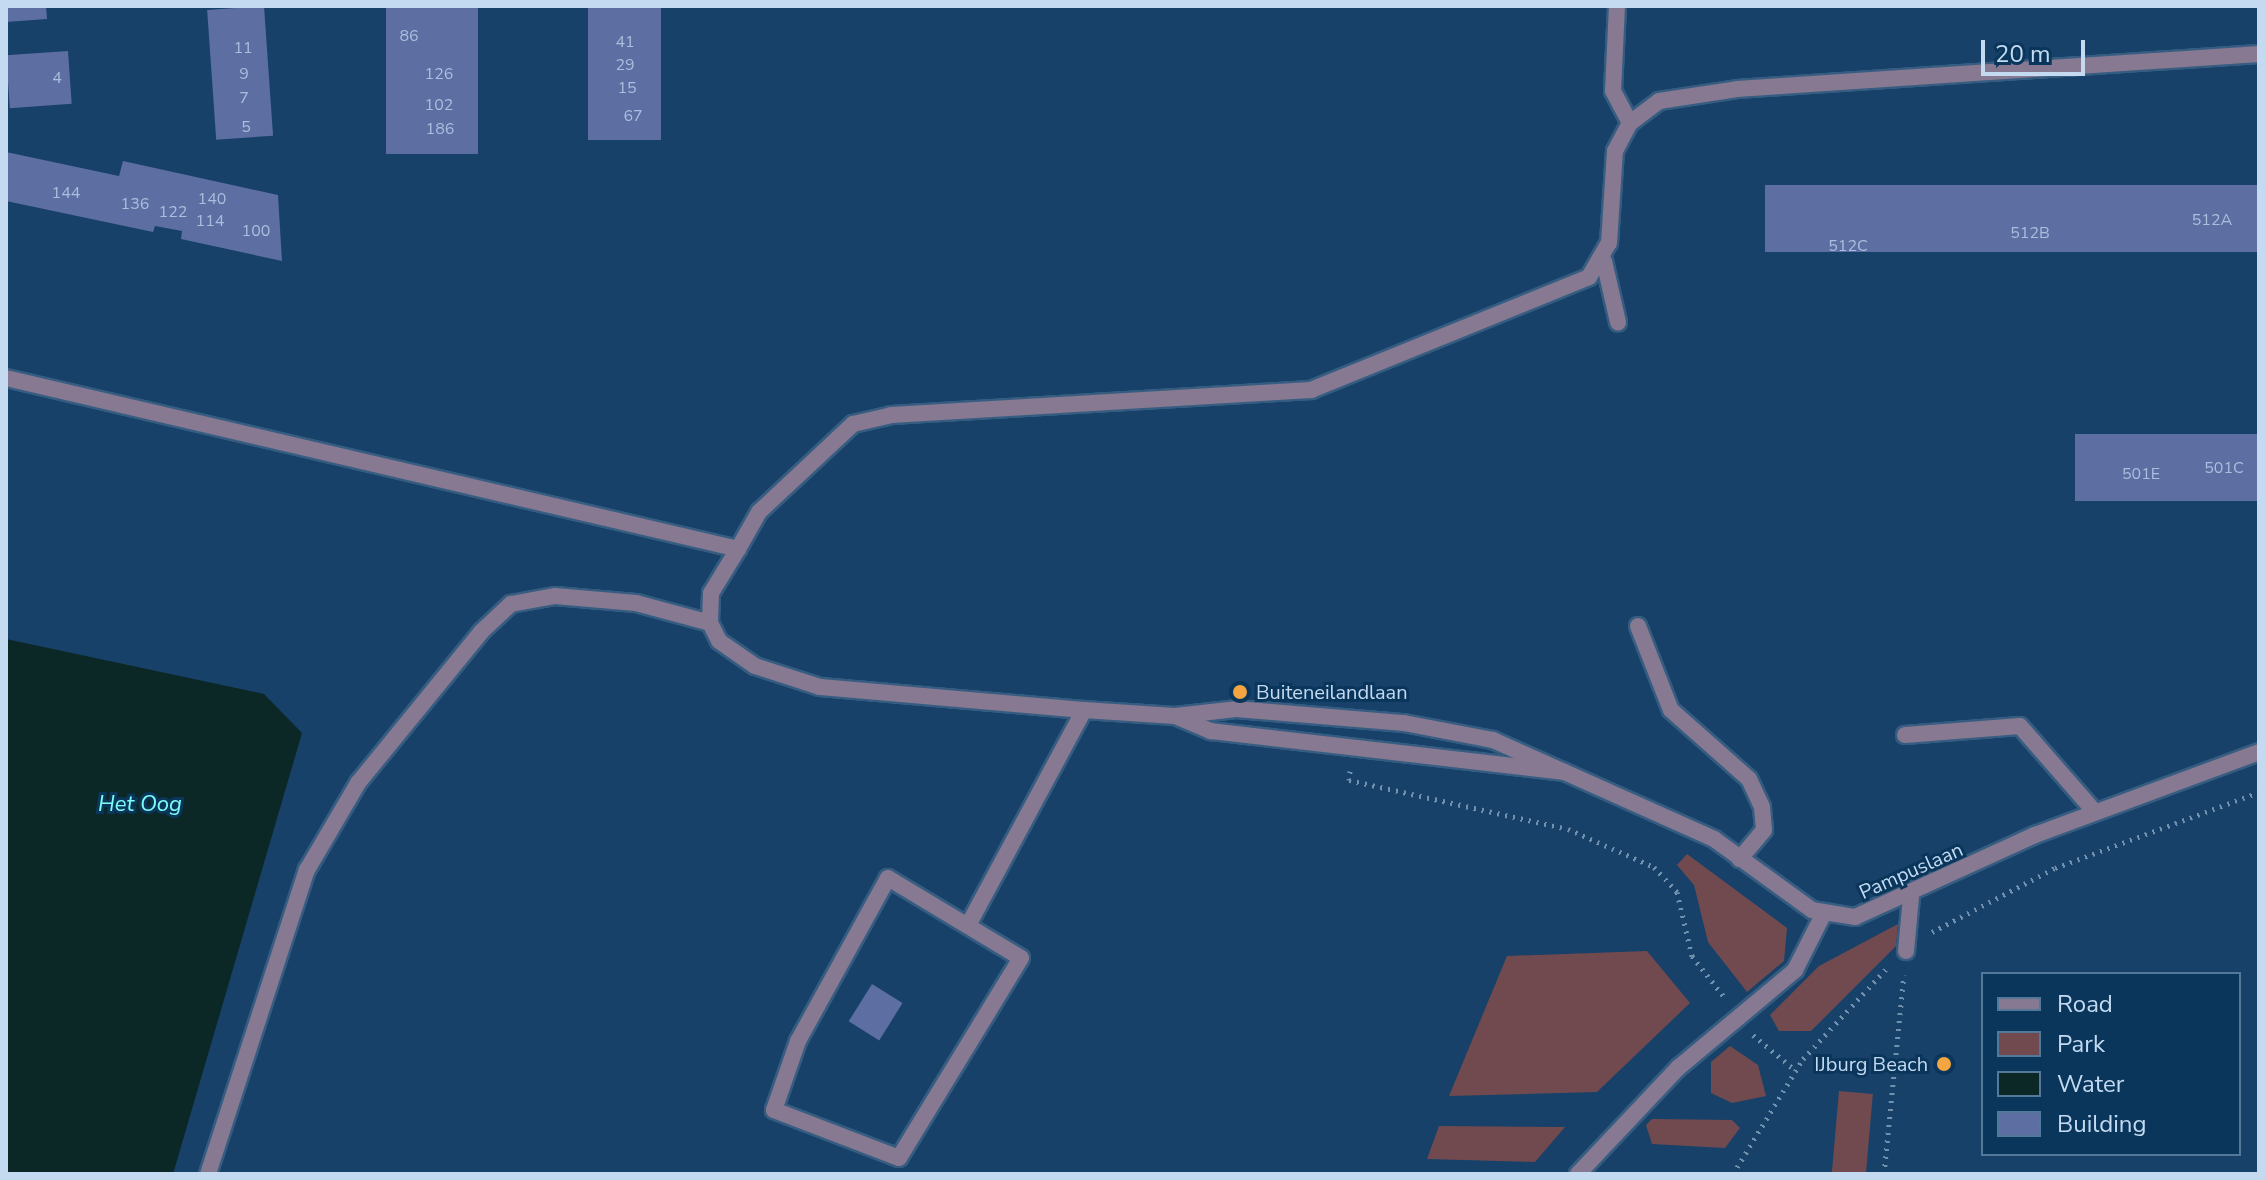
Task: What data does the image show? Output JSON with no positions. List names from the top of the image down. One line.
{"streets":{"street":["Pampuslaan"]},"water":["Het Oog"],"places":["Buiteneilandlaan","IJburg Beach"],"house_numbers":["86","41","11","29","9","126","4","15","7","102","67","5","186","144","140","136","122","512A","114","100","512B","512C","501C","501E"],"legend":["Road","Park","Water","Building"],"scale_bar":"20 m"}
